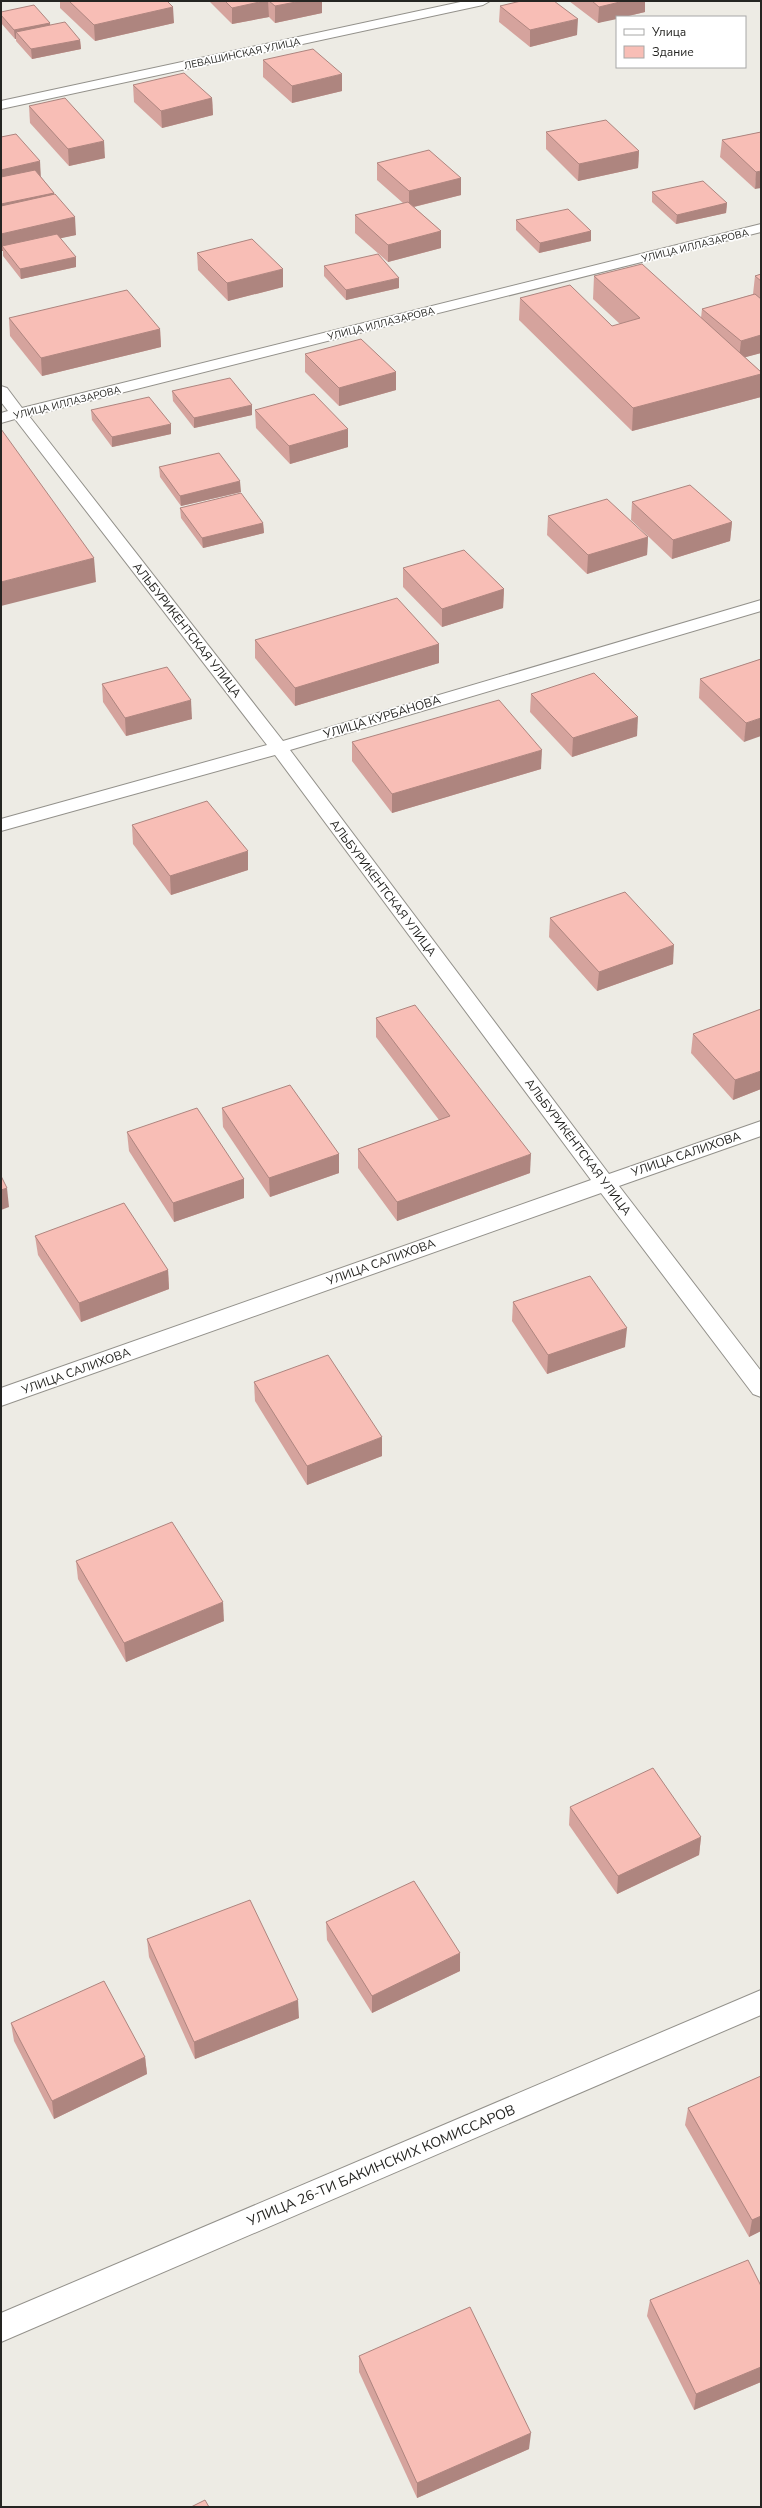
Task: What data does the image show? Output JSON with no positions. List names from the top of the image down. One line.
{"streets":{"street":["ЛЕВАШИНСКАЯ УЛИЦА","УЛИЦА ИЛЛАЗАРОВА","АЛЬБУРИКЕНТСКАЯ УЛИЦА","УЛИЦА КУРБАНОВА","УЛИЦА САЛИХОВА","УЛИЦА 26-ТИ БАКИНСКИХ КОМИССАРОВ"]},"crossings":[["УЛИЦА ИЛЛАЗАРОВА","АЛЬБУРИКЕНТСКАЯ УЛИЦА"],["АЛЬБУРИКЕНТСКАЯ УЛИЦА","УЛИЦА КУРБАНОВА"],["АЛЬБУРИКЕНТСКАЯ УЛИЦА","УЛИЦА САЛИХОВА"]],"legend":["Улица","Здание"]}
